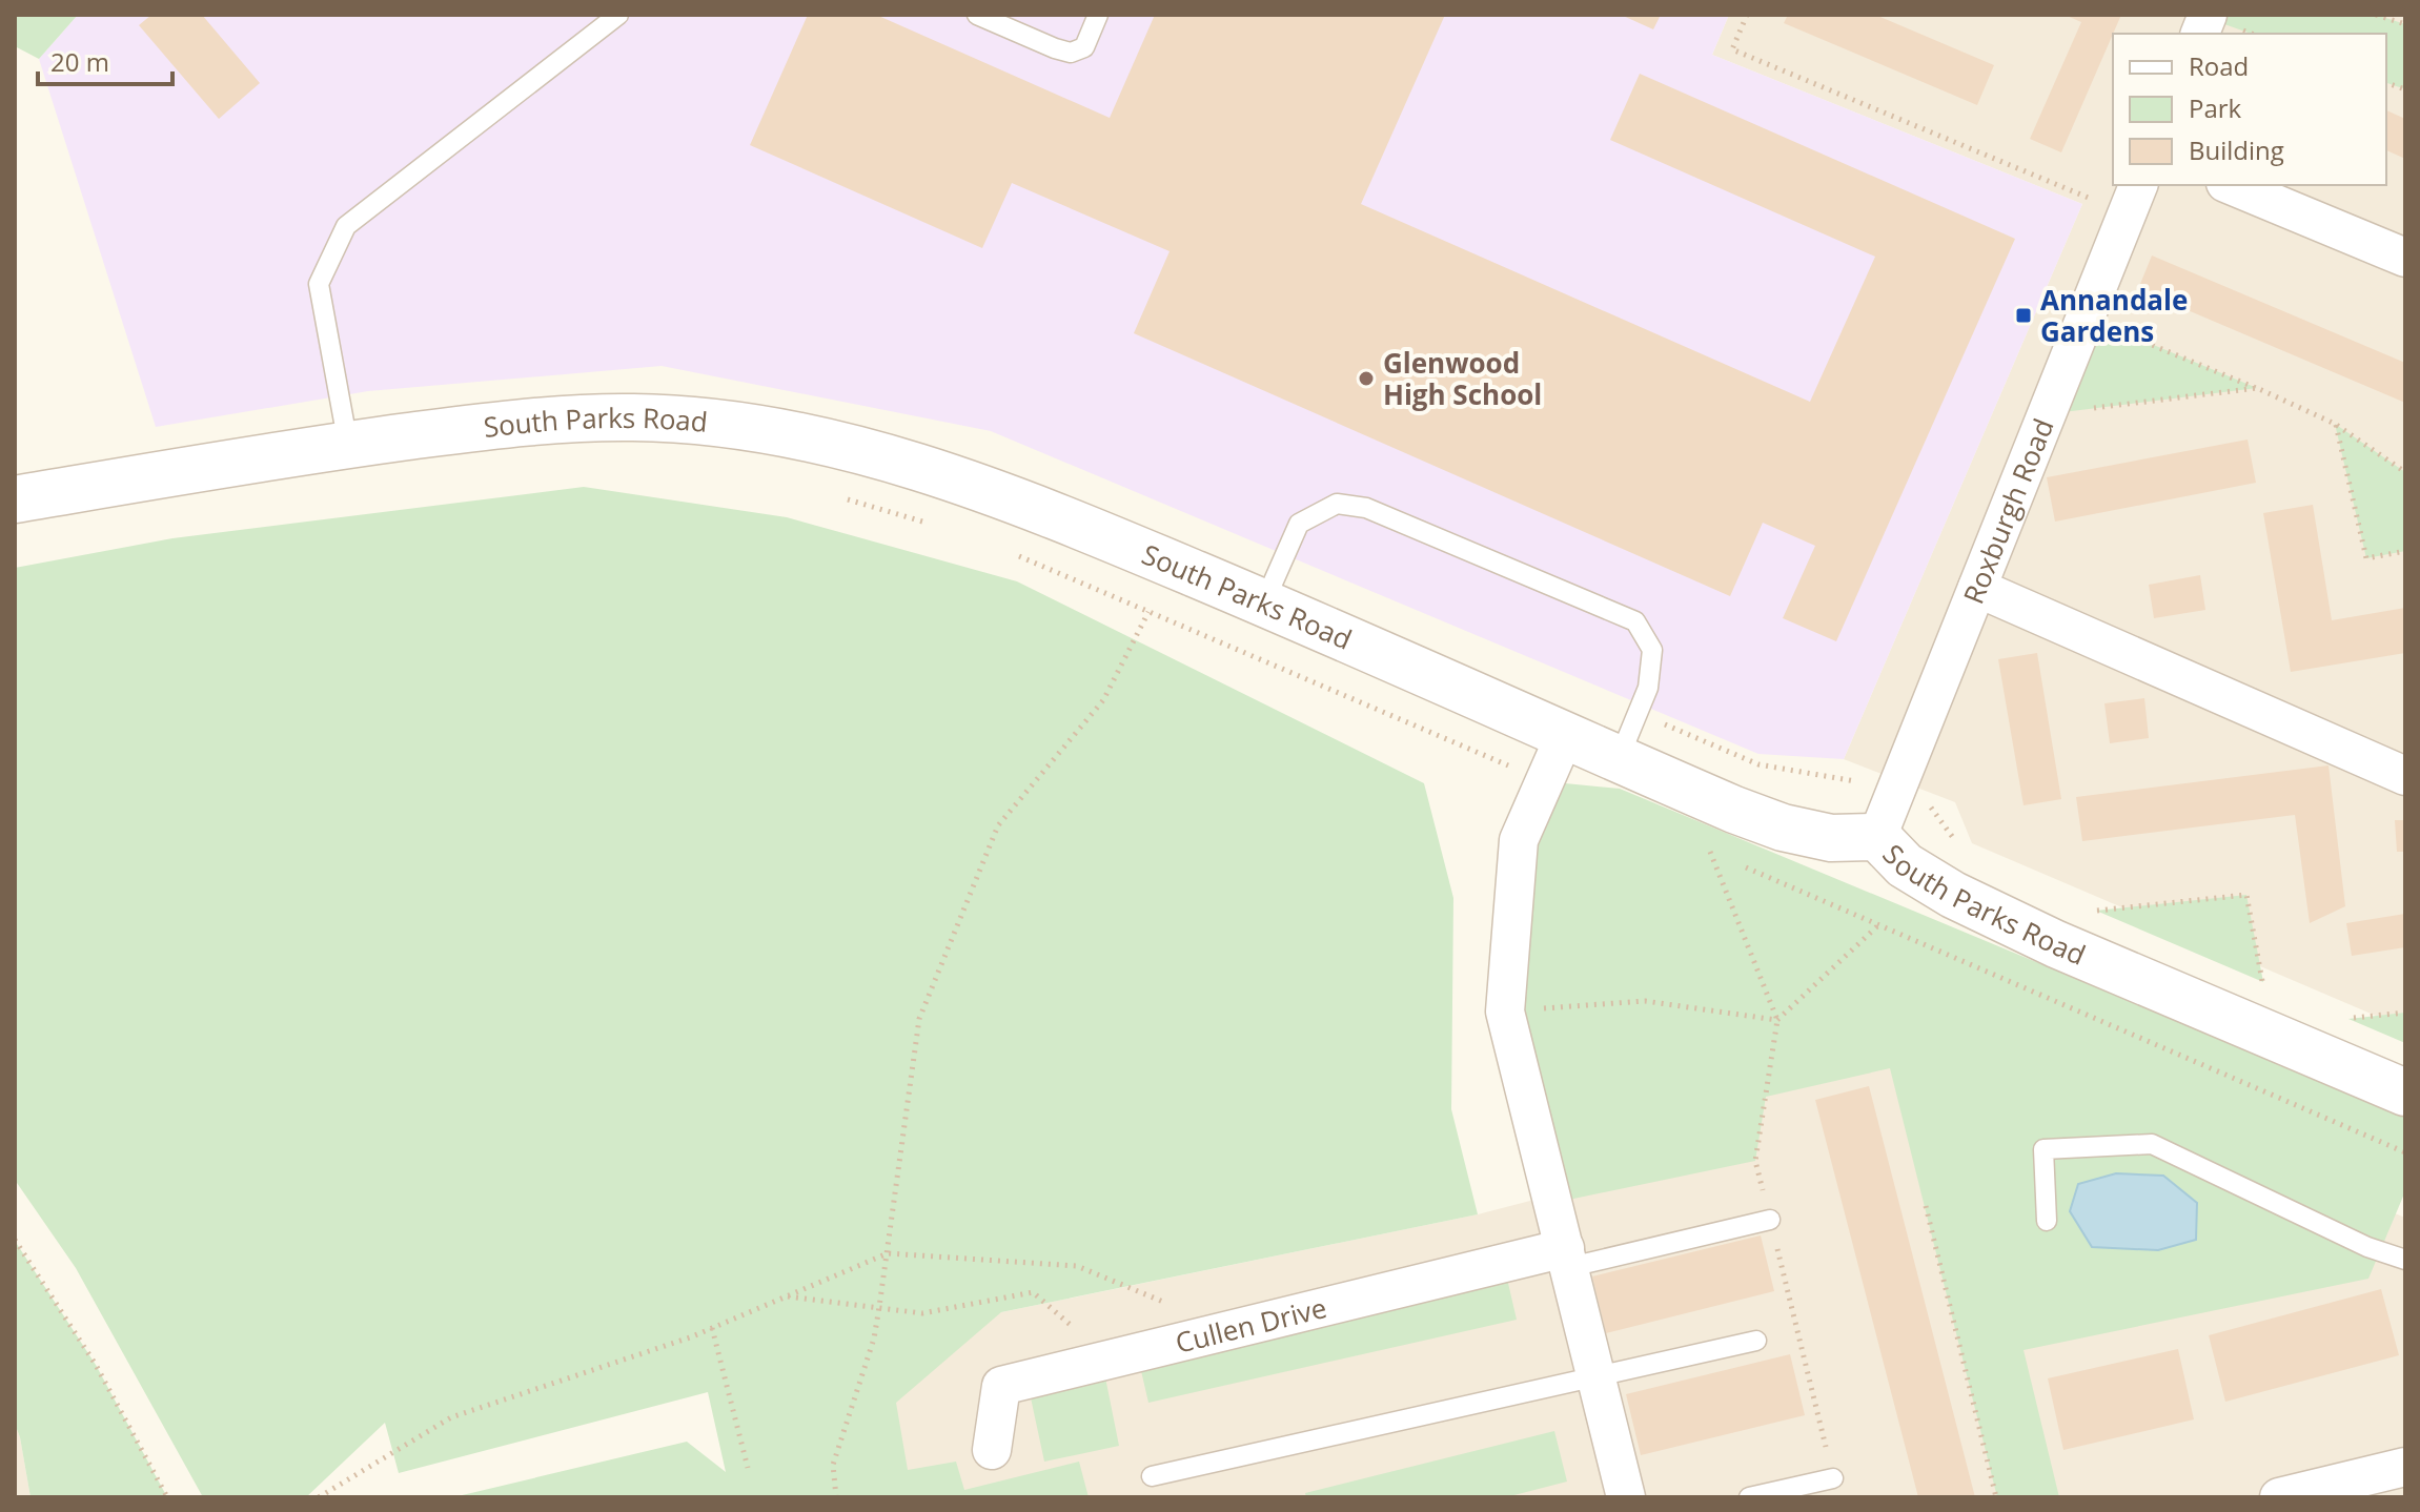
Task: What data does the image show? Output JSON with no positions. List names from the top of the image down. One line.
{"streets":{"street":["South Parks Road","Roxburgh Road","Cullen Drive"]},"crossings":[["South Parks Road","Roxburgh Road"]],"places":{"transit":["Annandale Gardens"],"other":["Glenwood High School"]},"legend":["Road","Park","Building"],"scale_bar":"20 m"}
